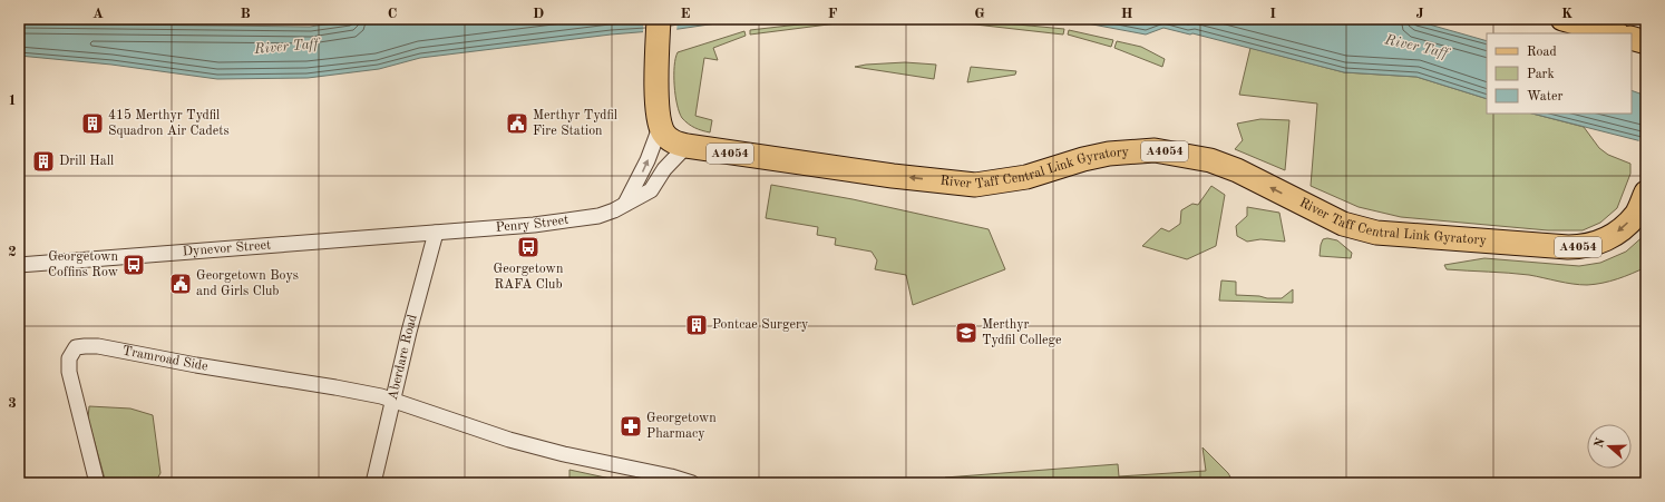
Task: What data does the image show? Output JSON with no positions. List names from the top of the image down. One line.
{"streets":{"main road":["A4054","River Taff Central Link Gyratory"],"street":["Penry Street","Dynevor Street","Aberdare Road","Tramroad Side"]},"crossings":[["A4054","River Taff Central Link Gyratory"],["River Taff Central Link Gyratory","Penry Street"],["Penry Street","Dynevor Street"],["Penry Street","Aberdare Road"],["Dynevor Street","Aberdare Road"],["Aberdare Road","Tramroad Side"]],"one_way":["River Taff Central Link Gyratory"],"water":["River Taff"],"places":{"building":["415 Merthyr Tydfil Squadron Air Cadets","Drill Hall","Pontcae Surgery"],"public building":["Merthyr Tydfil Fire Station","Georgetown Boys and Girls Club"],"bus stop":["Georgetown RAFA Club","Georgetown Coffins Row"],"school or university":["Merthyr Tydfil College"],"pharmacy":["Georgetown Pharmacy"]},"legend":["Road","Park","Water"],"north":"left","grid":{"columns":["A","B","C","D","E","F","G","H","I","J","K"],"rows":["1","2","3"]}}
